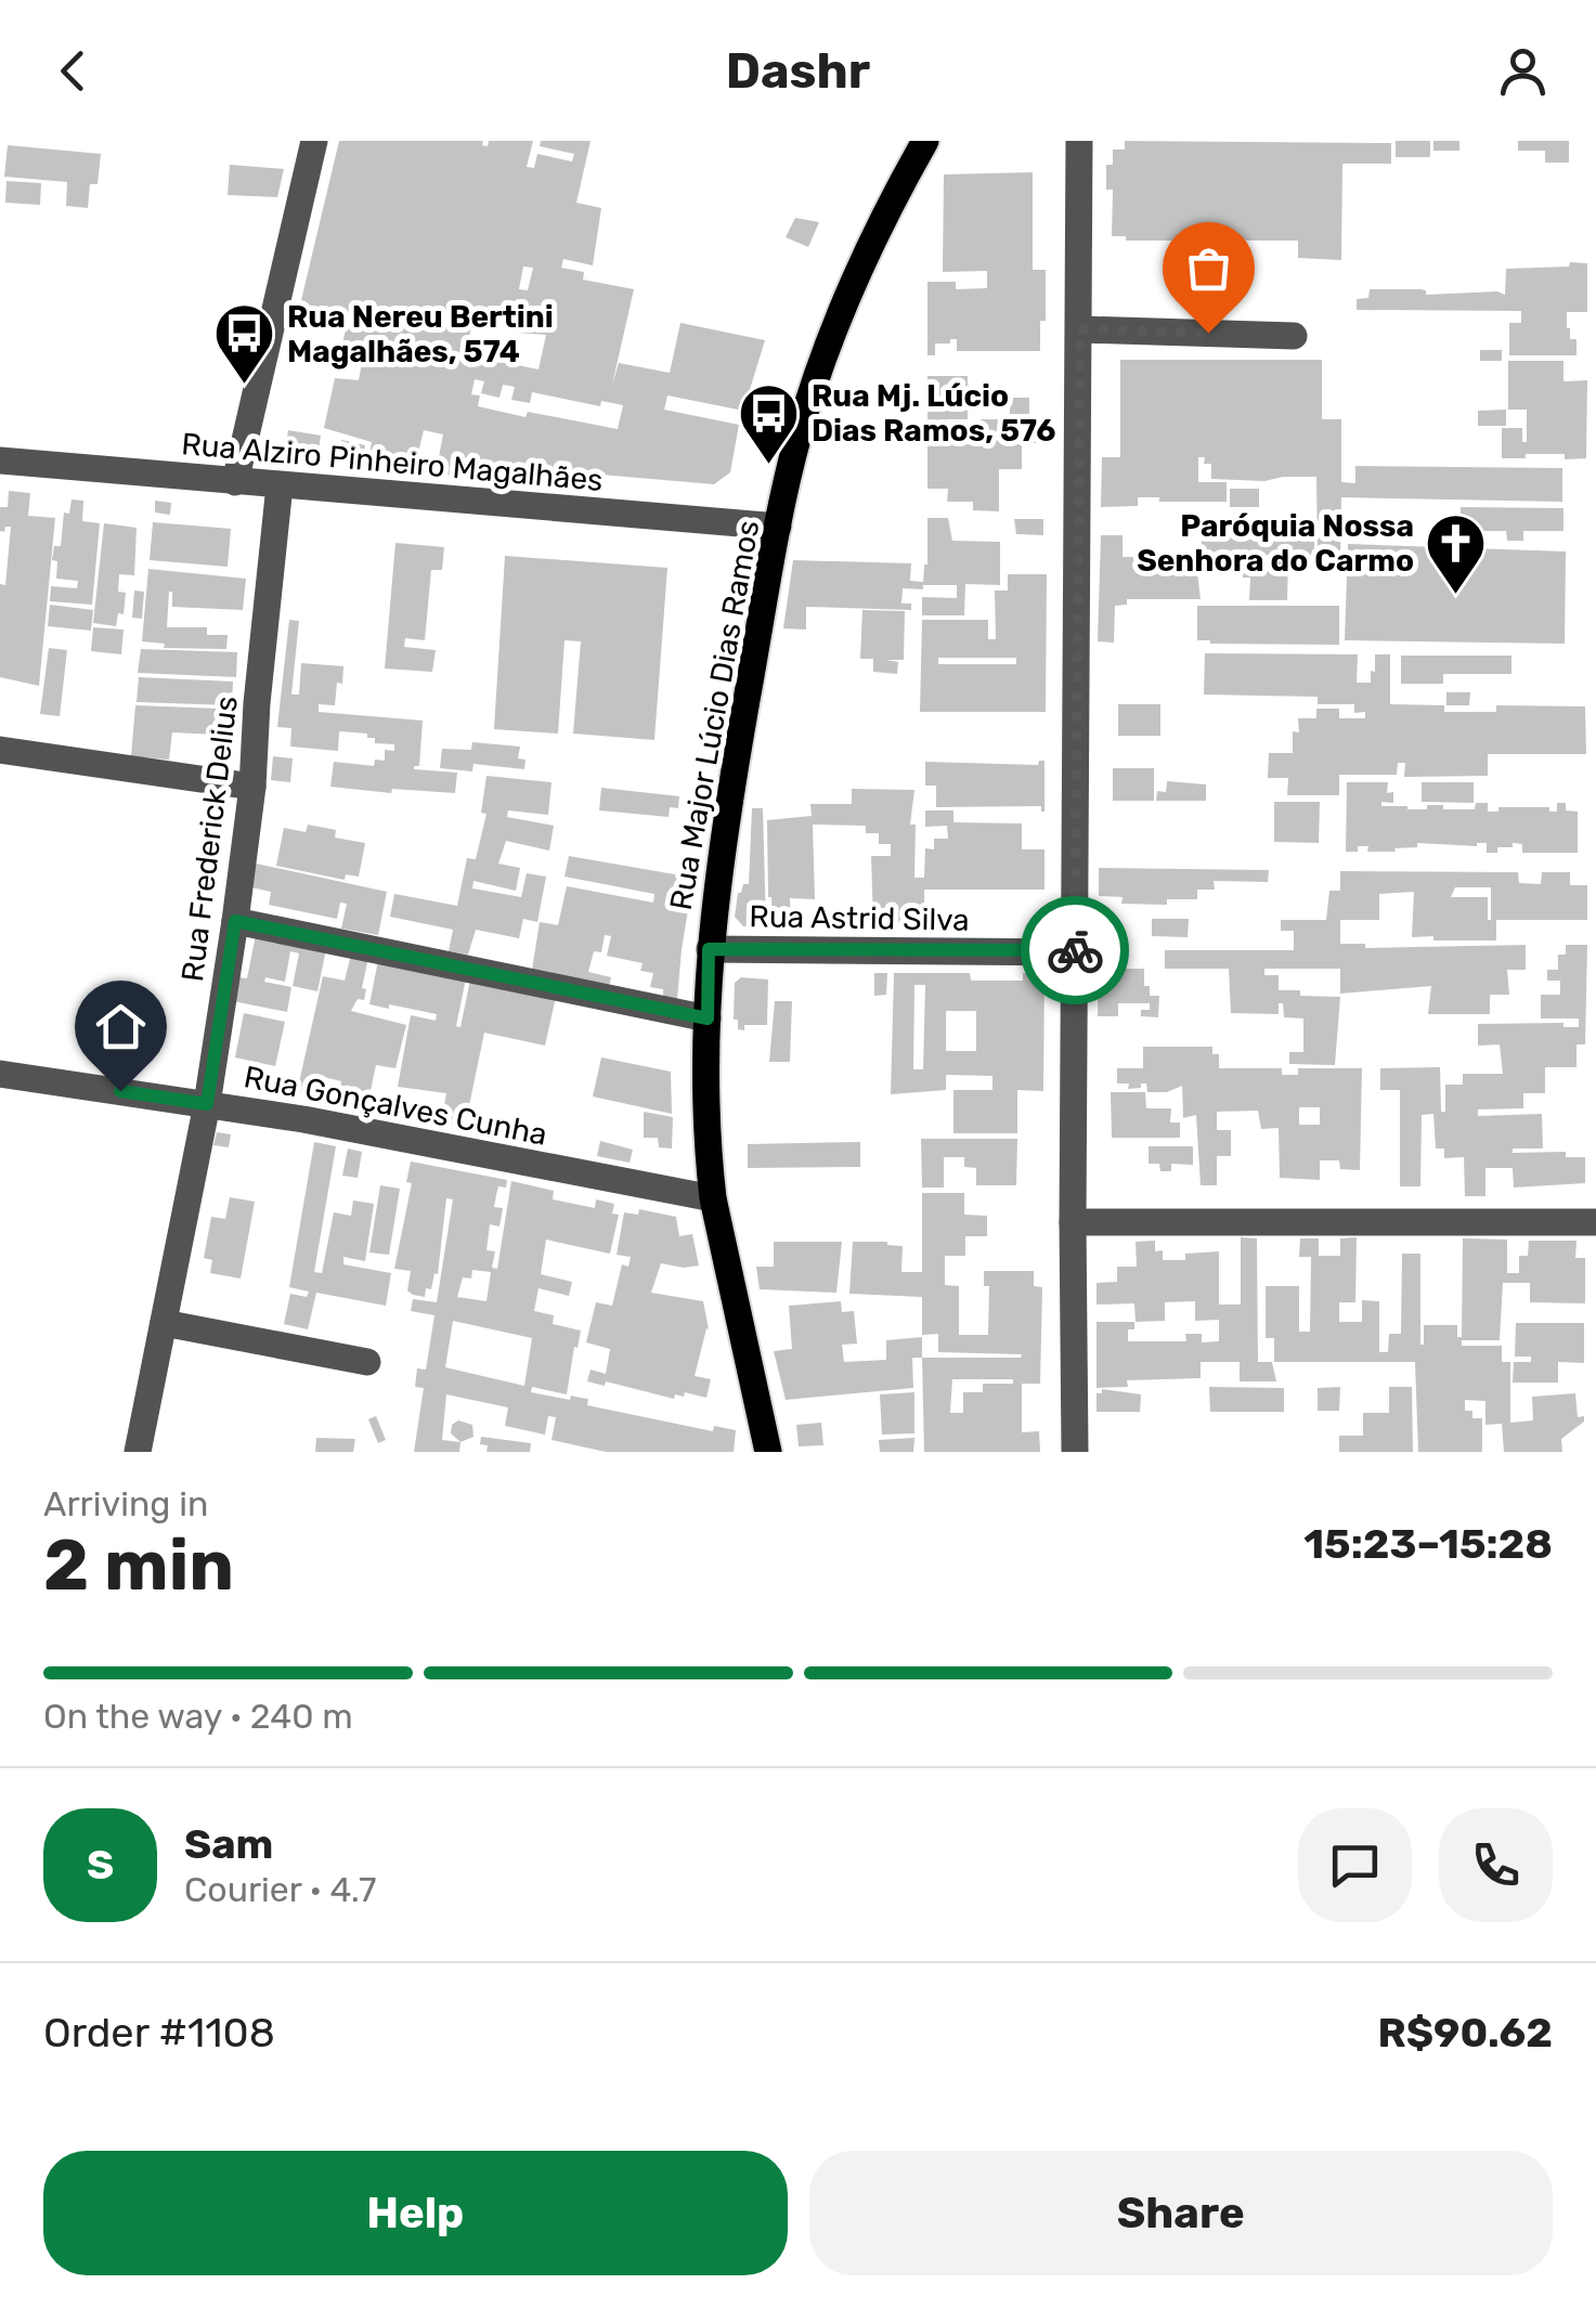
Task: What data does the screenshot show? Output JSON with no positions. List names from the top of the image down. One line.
{"streets":{"main road":["Rua Major Lúcio Dias Ramos"],"street":["Rua Alziro Pinheiro Magalhães","Rua Frederick Delius","Rua Astrid Silva","Rua Gonçalves Cunha"]},"crossings":[["Rua Alziro Pinheiro Magalhães","Rua Major Lúcio Dias Ramos"],["Rua Alziro Pinheiro Magalhães","Rua Frederick Delius"],["Rua Major Lúcio Dias Ramos","Rua Astrid Silva"],["Rua Major Lúcio Dias Ramos","Rua Gonçalves Cunha"],["Rua Frederick Delius","Rua Gonçalves Cunha"]],"places":{"bus stop":["Rua Nereu Bertini Magalhães, 574","Rua Mj. Lúcio Dias Ramos, 576"],"church":["Paróquia Nossa Senhora do Carmo"]},"page":{"header":"Dashr","heading":["2 min","Arriving in","15:23–15:28"],"panel":["Sam","Courier · 4.7","Order #1108","R$90.62"],"bar":"On the way · 240 m","round":"S","buttons":["Help","Share"]}}
